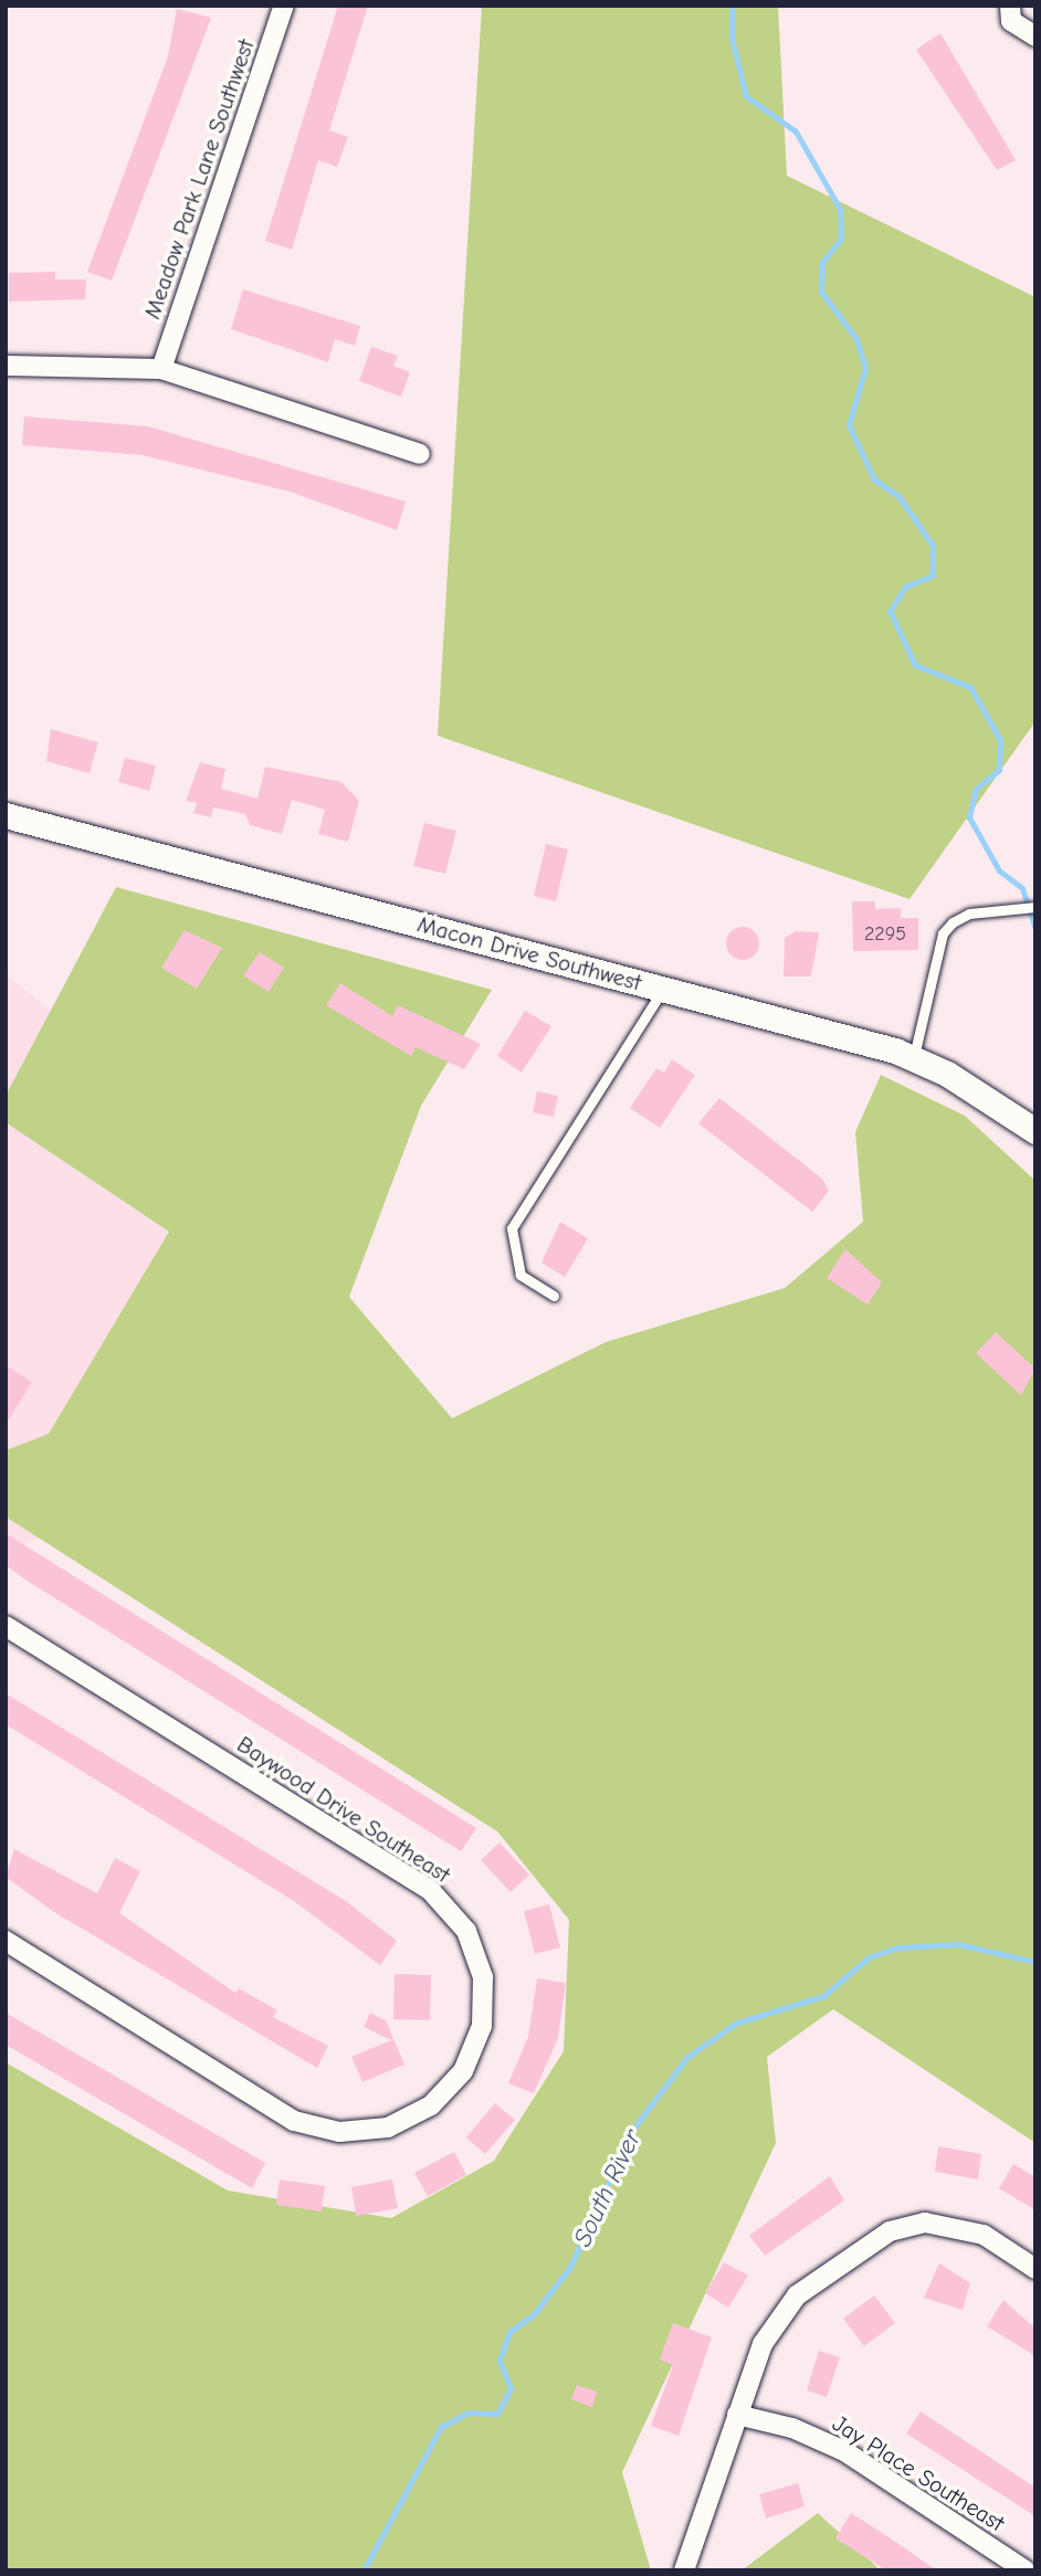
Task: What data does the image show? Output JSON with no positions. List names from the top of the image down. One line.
{"streets":{"street":["Meadow Park Lane Southwest","Macon Drive Southwest","Baywood Drive Southeast","Jay Place Southeast"]},"water":["South River"],"house_numbers":["2295"]}
